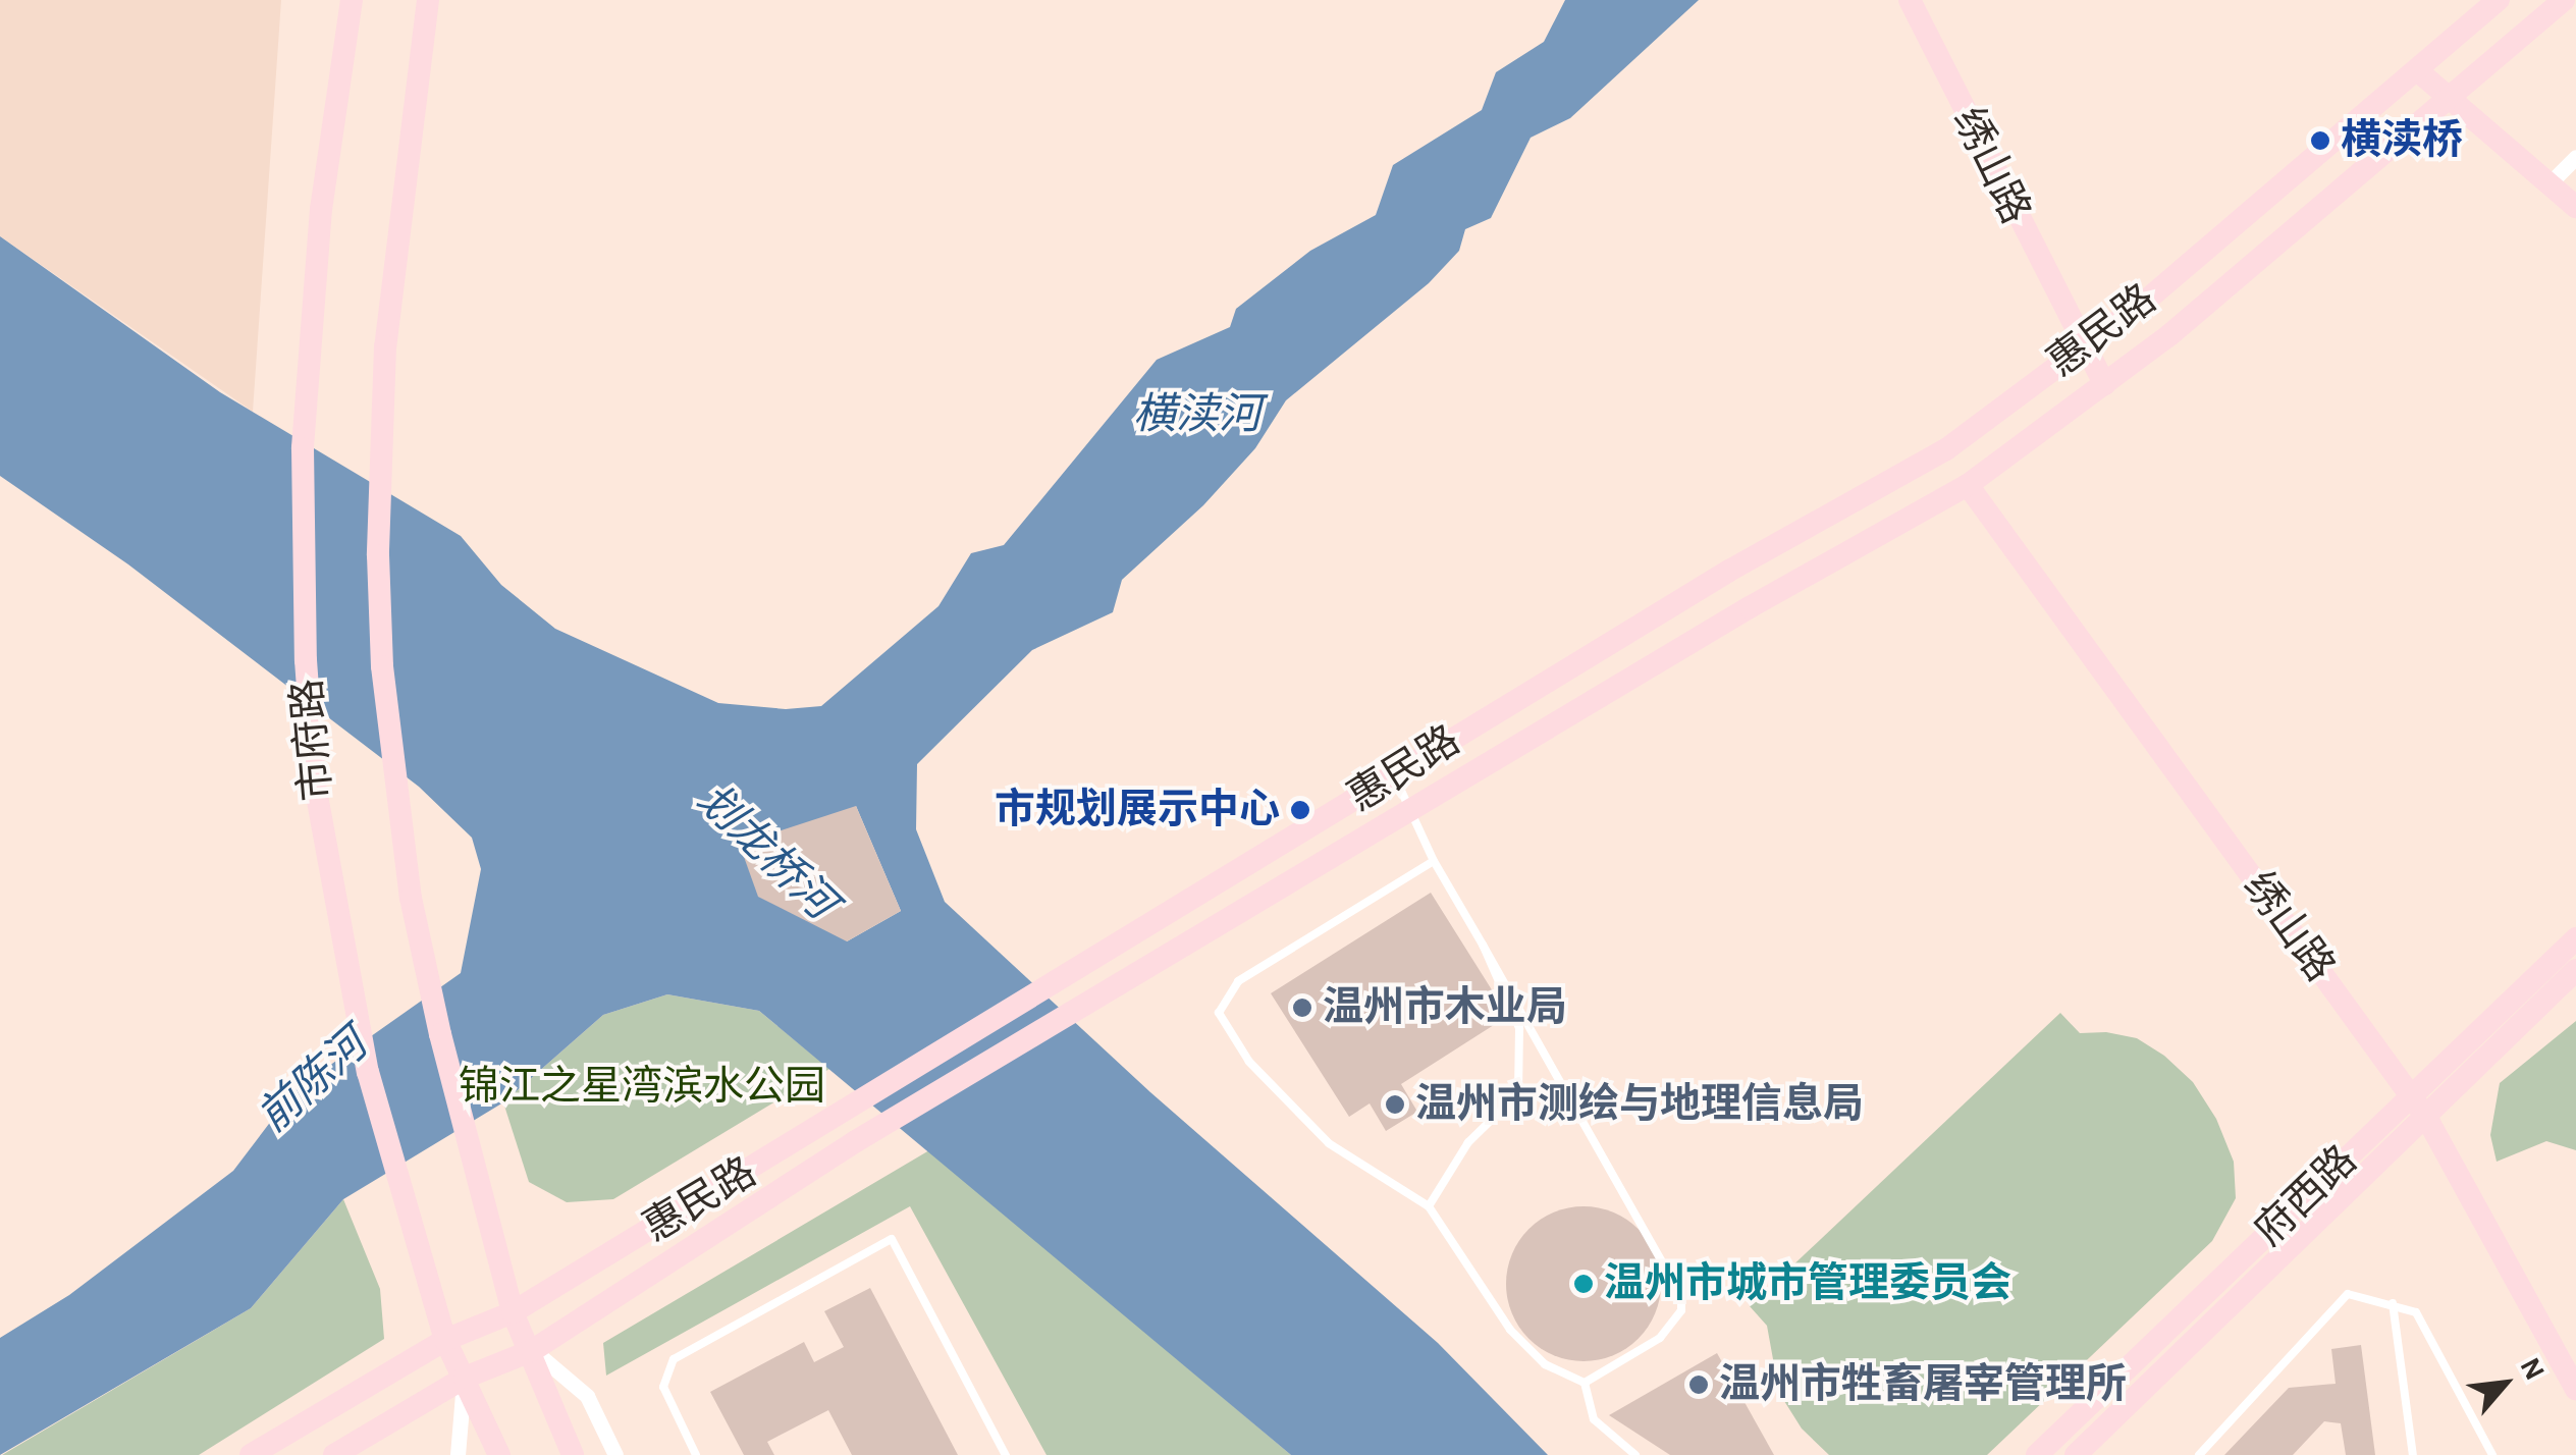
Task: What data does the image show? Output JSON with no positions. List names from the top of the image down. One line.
{"streets":{"main road":["绣山路","惠民路","市府路","府西路"]},"crossings":[["绣山路","惠民路"],["绣山路","府西路"],["惠民路","市府路"]],"water":["横渎河","划龙桥河","前陈河"],"parks":["锦江之星湾滨水公园"],"places":["横渎桥","市规划展示中心","温州市木业局","温州市测绘与地理信息局","温州市城市管理委员会","温州市牲畜屠宰管理所"],"north":"top right"}
